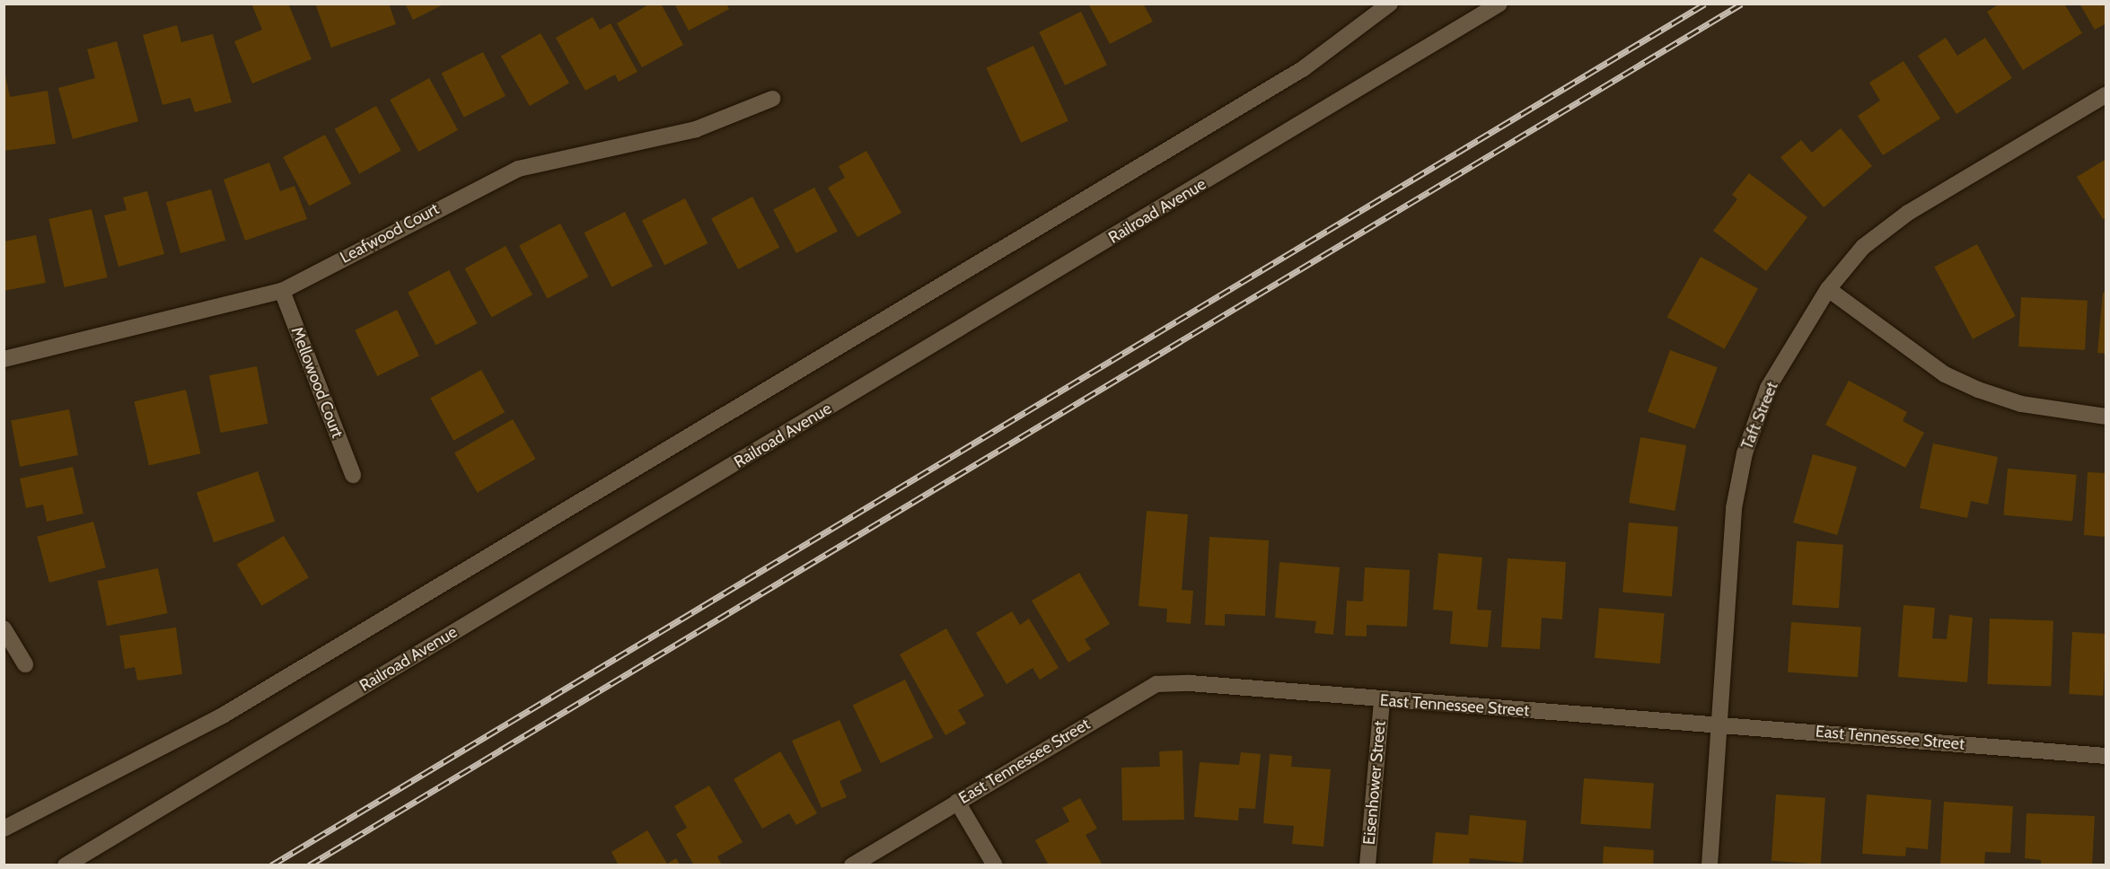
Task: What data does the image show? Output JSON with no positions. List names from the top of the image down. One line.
{"streets":{"street":["Railroad Avenue","Leafwood Court","Mellowood Court","Taft Street","East Tennessee Street","Eisenhower Street"]},"crossings":[["Leafwood Court","Mellowood Court"],["Taft Street","East Tennessee Street"],["East Tennessee Street","Eisenhower Street"]]}
